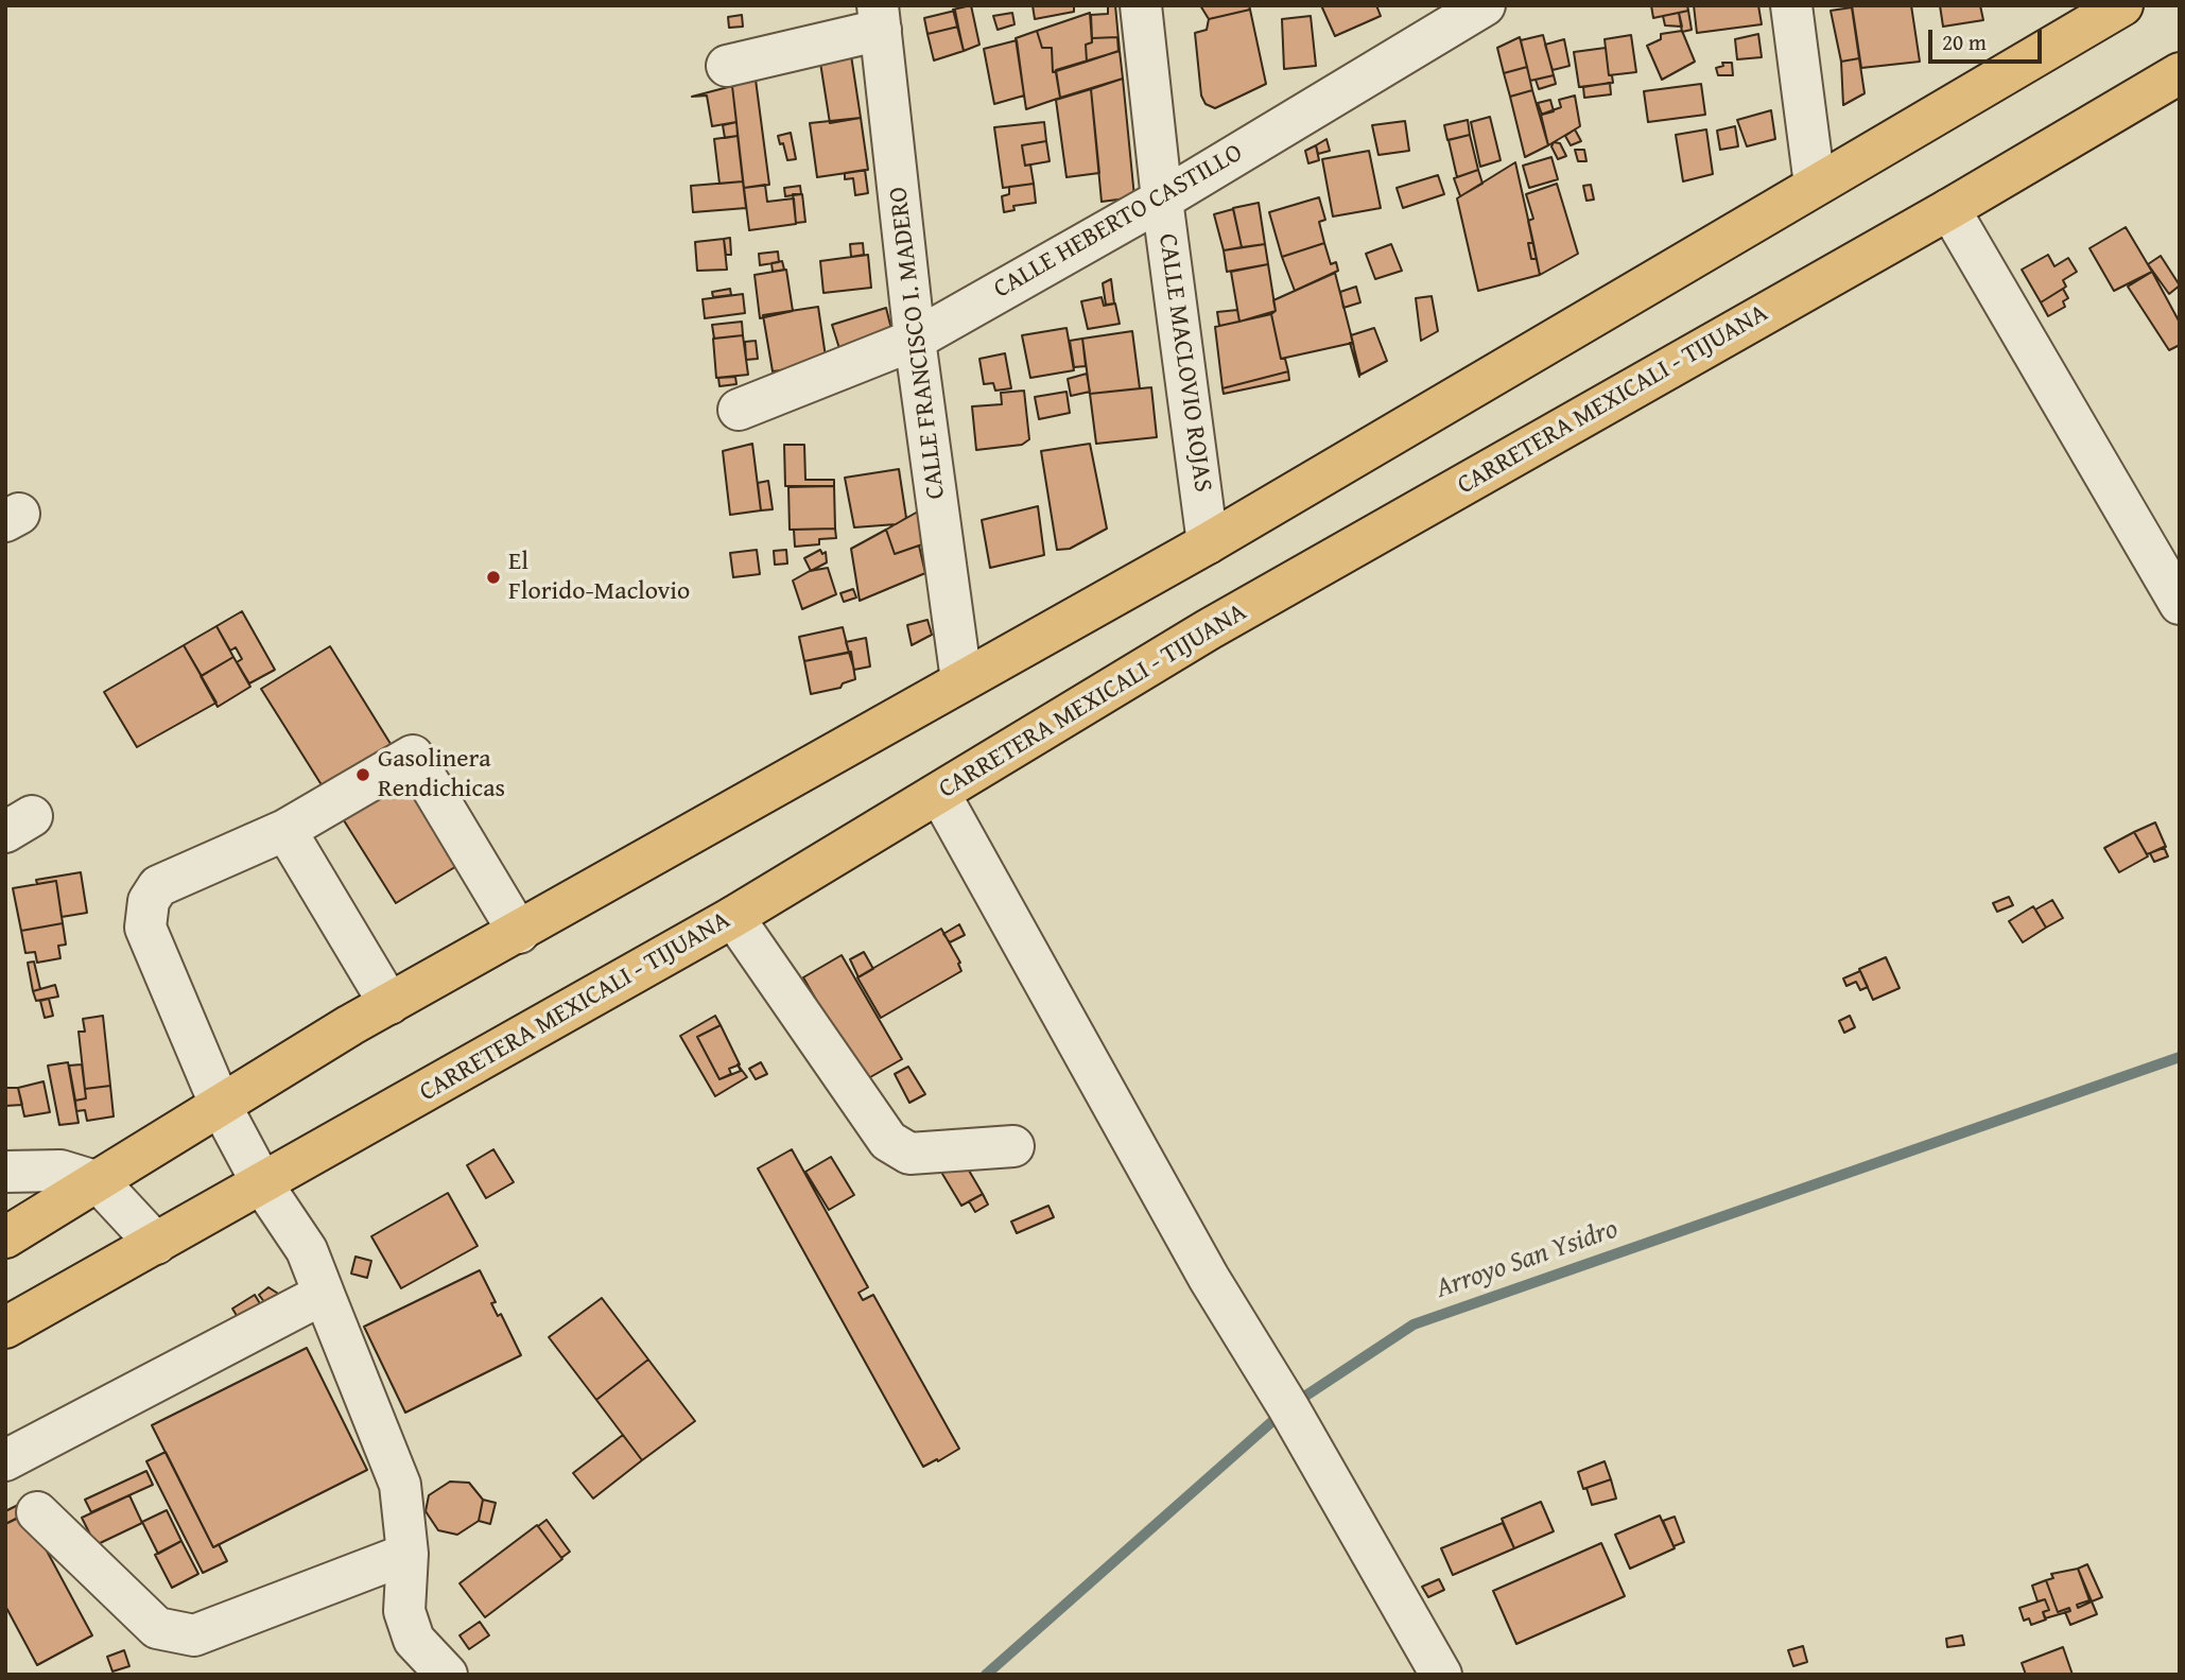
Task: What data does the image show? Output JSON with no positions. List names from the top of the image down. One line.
{"streets":{"main road":["CARRETERA MEXICALI - TIJUANA"],"street":["CALLE HEBERTO CASTILLO","CALLE FRANCISCO I. MADERO","CALLE MACLOVIO ROJAS"]},"crossings":[["CALLE HEBERTO CASTILLO","CALLE FRANCISCO I. MADERO"],["CALLE HEBERTO CASTILLO","CALLE MACLOVIO ROJAS"]],"water":["Arroyo San Ysidro"],"places":["El Florido-Maclovio","Gasolinera Rendichicas"],"scale_bar":"20 m"}
